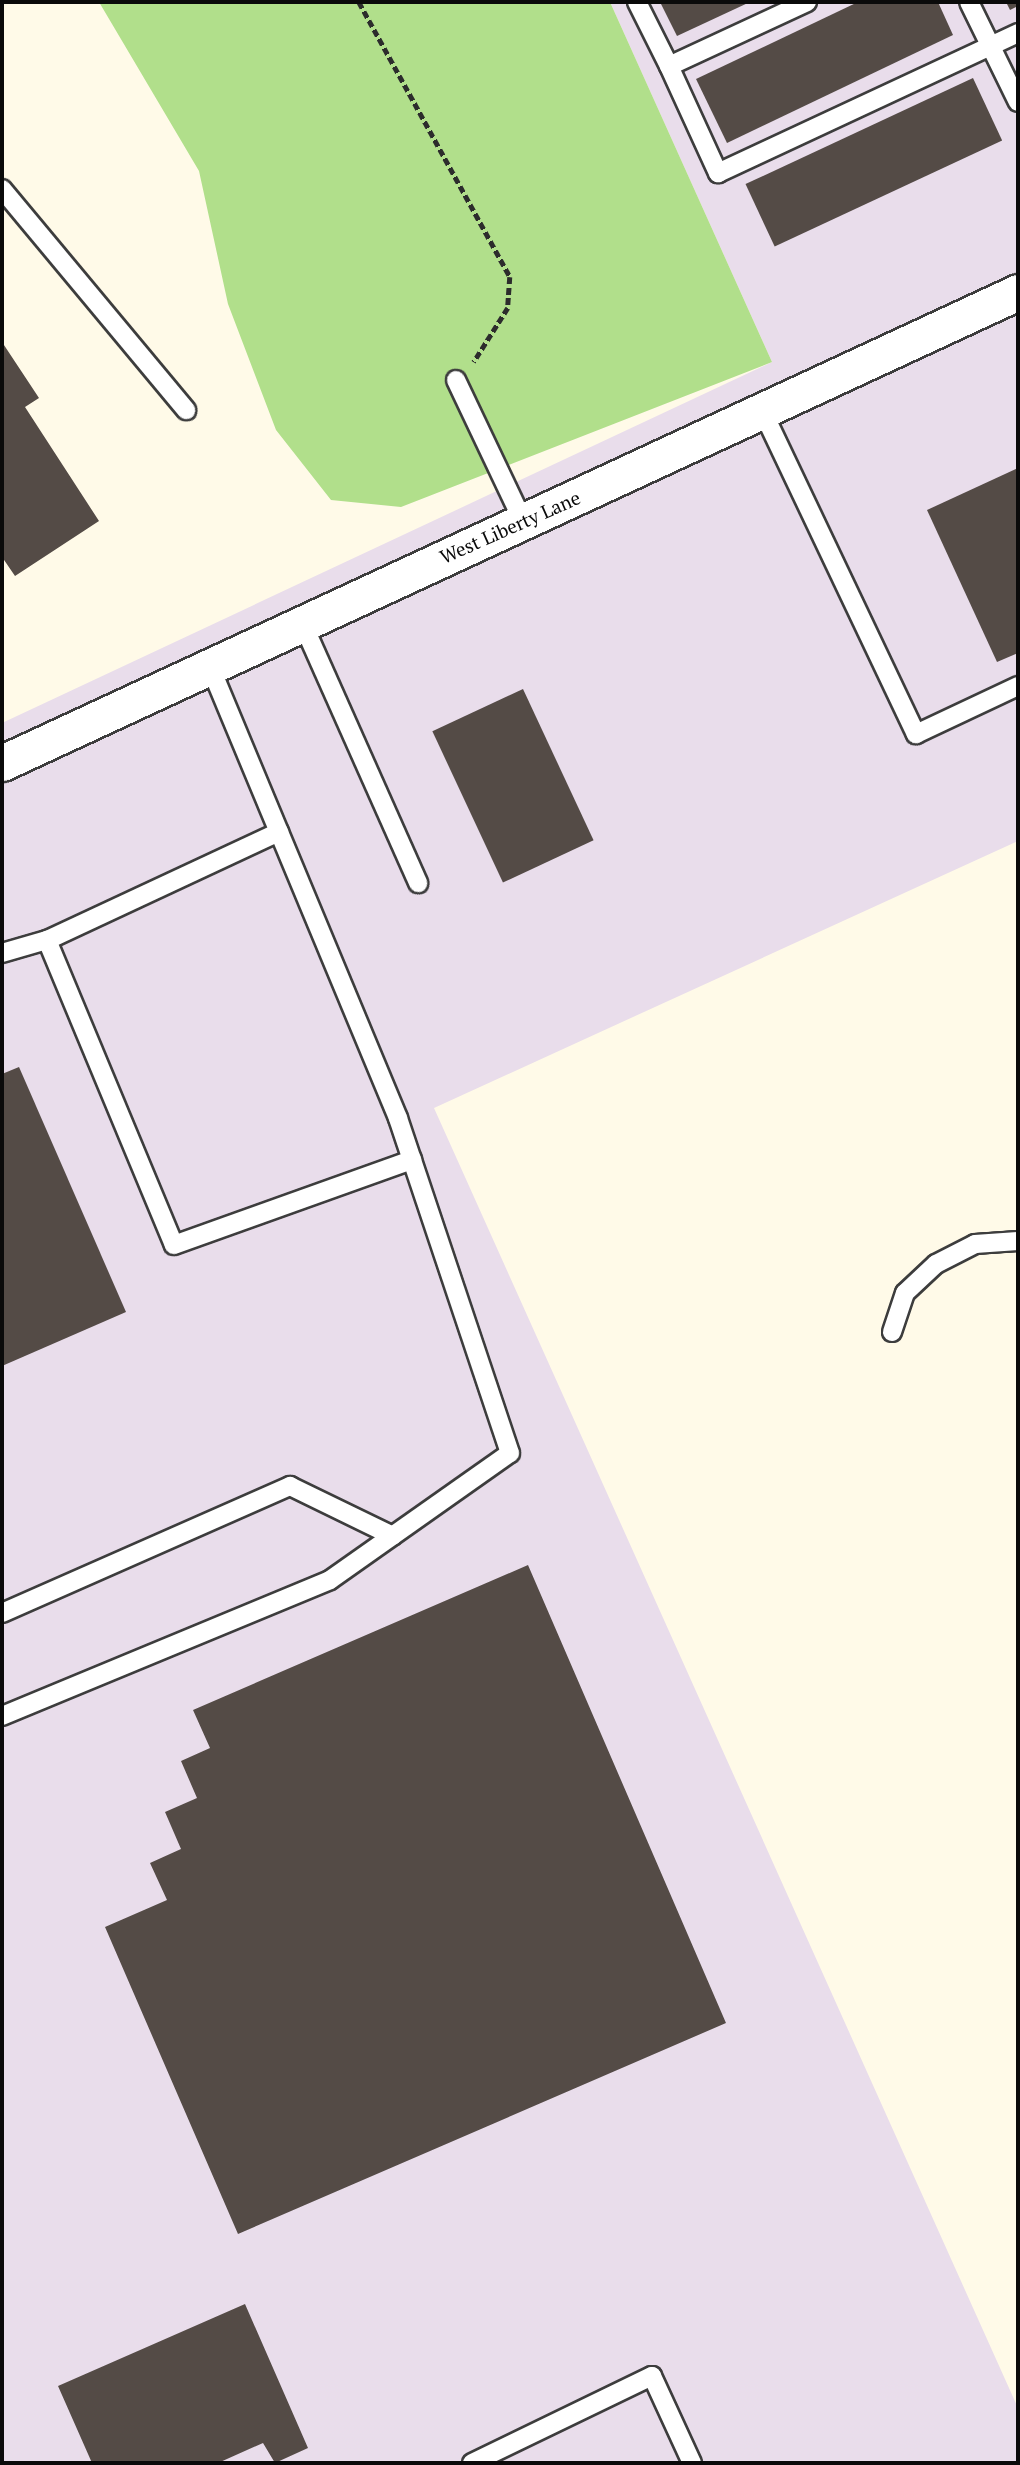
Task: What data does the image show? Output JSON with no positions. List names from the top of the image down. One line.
{"streets":{"street":["West Liberty Lane"]}}
